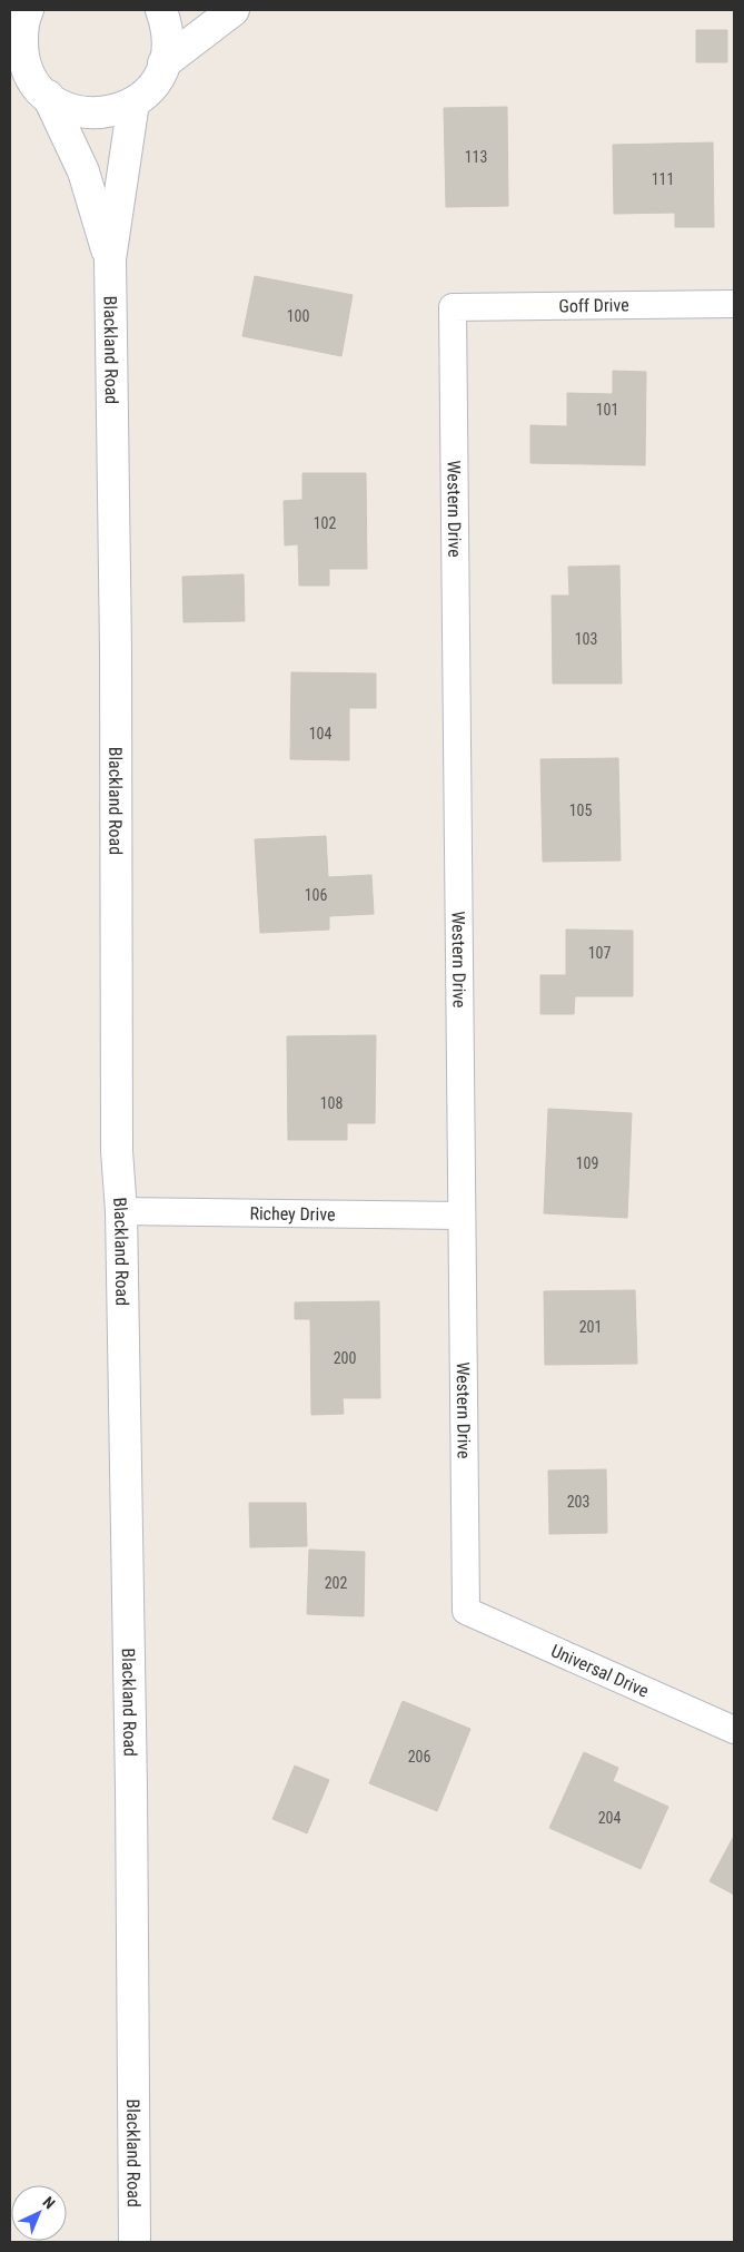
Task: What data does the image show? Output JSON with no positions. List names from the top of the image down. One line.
{"streets":{"street":["Goff Drive","Blackland Road","Western Drive","Richey Drive","Universal Drive"]},"crossings":[["Goff Drive","Western Drive"],["Blackland Road","Richey Drive"],["Western Drive","Richey Drive"],["Western Drive","Universal Drive"]],"house_numbers":["113","111","100","101","102","103","104","105","106","107","108","109","201","200","203","202","206","204"],"north":"top right"}
